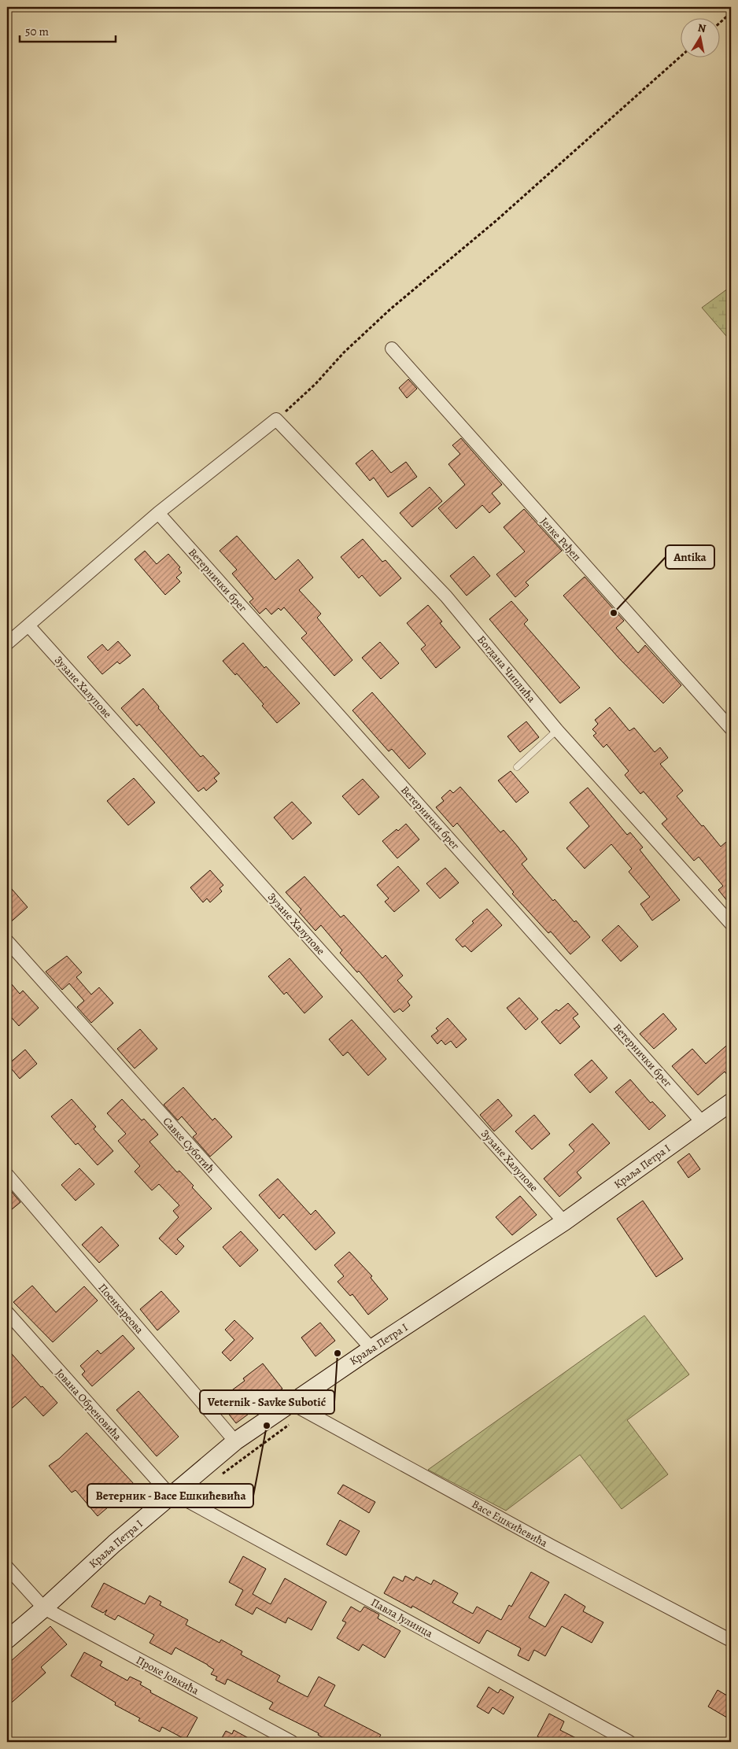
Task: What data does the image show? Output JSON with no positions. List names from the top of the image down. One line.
{"streets":{"street":["Јелке Ређеп","Ветернички брег","Богдана Чиплића","Зузане Халупове","Савке Суботић","Краља Петра I","Поенкареова","Јована Обреновића","Васе Ешкићевића","Павла Јулинца","Проке Јовкића"]},"crossings":[["Ветернички брег","Краља Петра I"],["Зузане Халупове","Краља Петра I"],["Савке Суботић","Краља Петра I"],["Краља Петра I","Поенкареова"],["Краља Петра I","Јована Обреновића"],["Краља Петра I","Васе Ешкићевића"],["Краља Петра I","Павла Јулинца"],["Краља Петра I","Проке Јовкића"],["Јована Обреновића","Павла Јулинца"]],"places":["Antika","Veternik - Savke Subotić","Ветерник - Васе Ешкићевића"],"scale_bar":"50 m","north":"top"}
